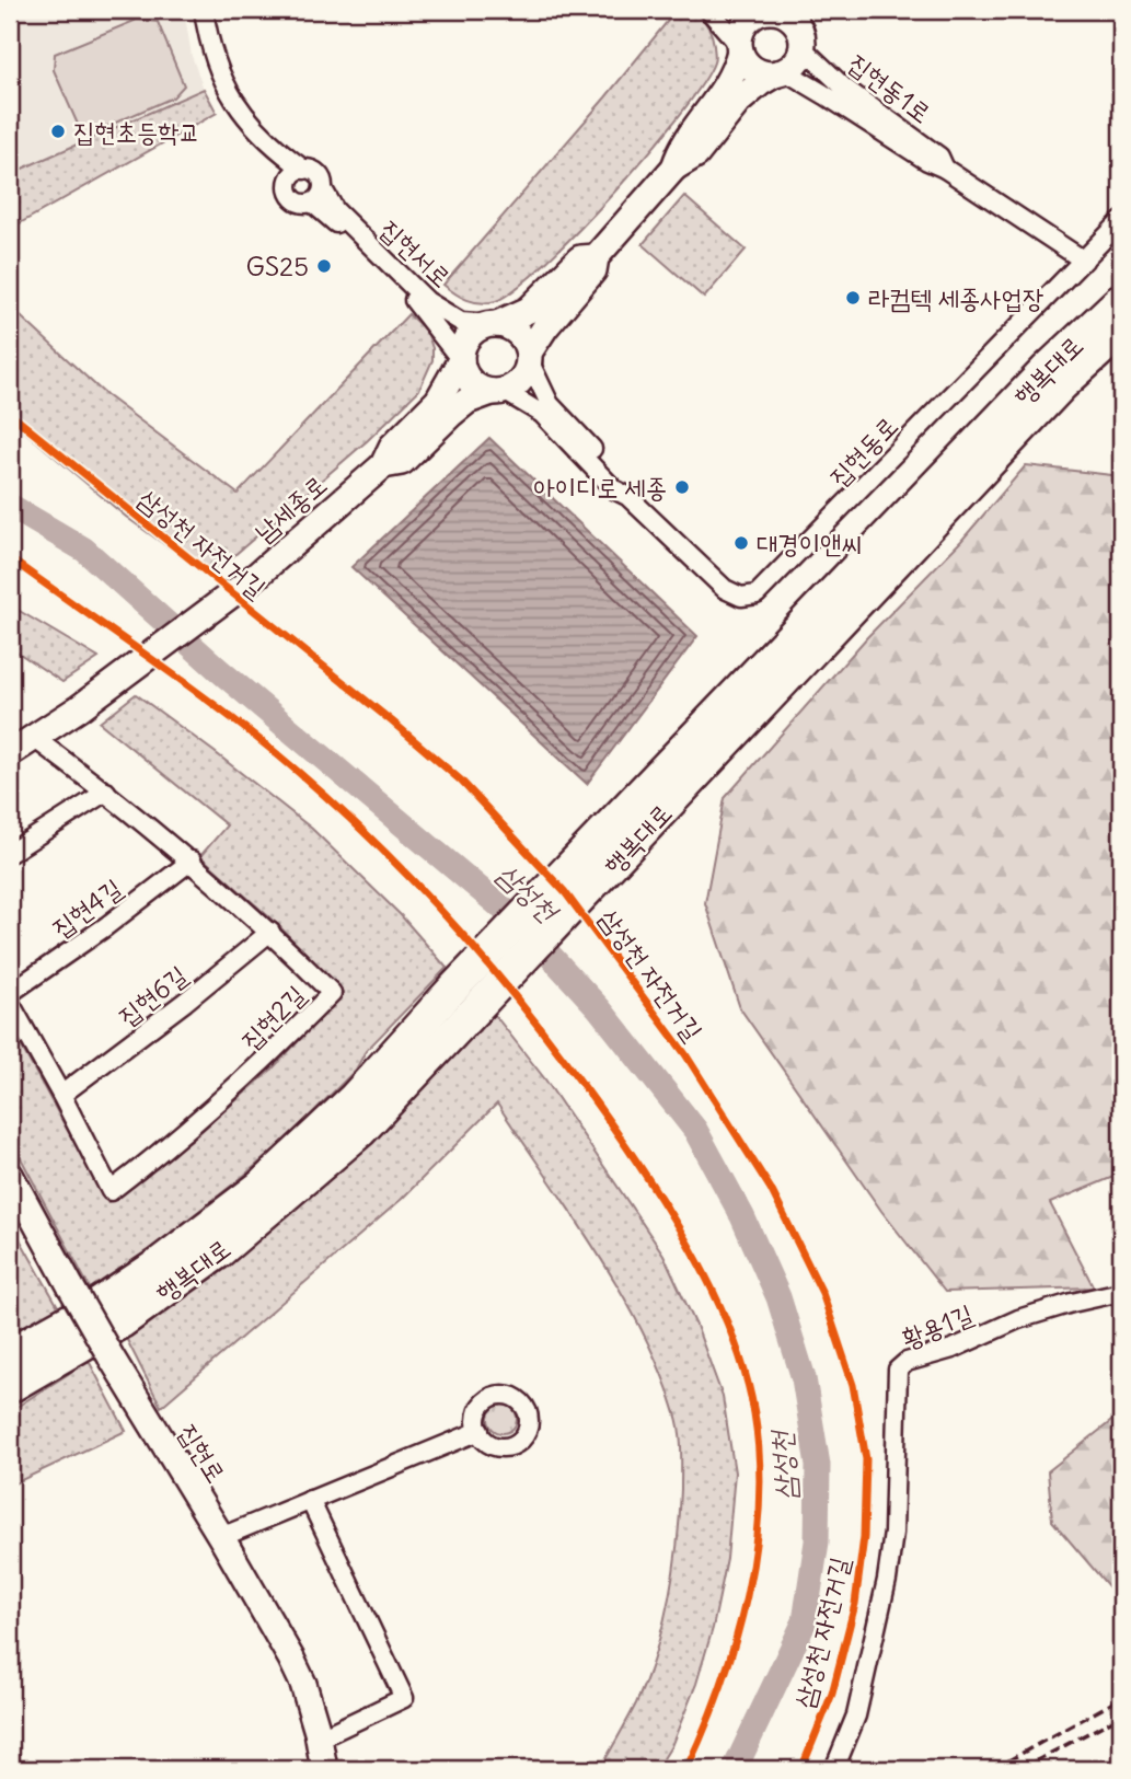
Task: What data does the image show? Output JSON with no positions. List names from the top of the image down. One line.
{"streets":{"highway":["행복대로"],"street":["집현동1로","집현서로","집현동로","남세종로","집현4길","집현6길","집현2길","황용1길","집현로"],"cycle path":["삼성천 자전거길"]},"crossings":[["집현동1로","집현동로"],["집현서로","집현동로"],["집현서로","남세종로"],["집현동로","남세종로"],["남세종로","집현2길"],["집현4길","집현2길"],["집현6길","집현2길"]],"water":["삼성천"],"places":["집현초등학교","GS25","라컴텍 세종사업장","아이디로 세종","대경이앤씨"]}
